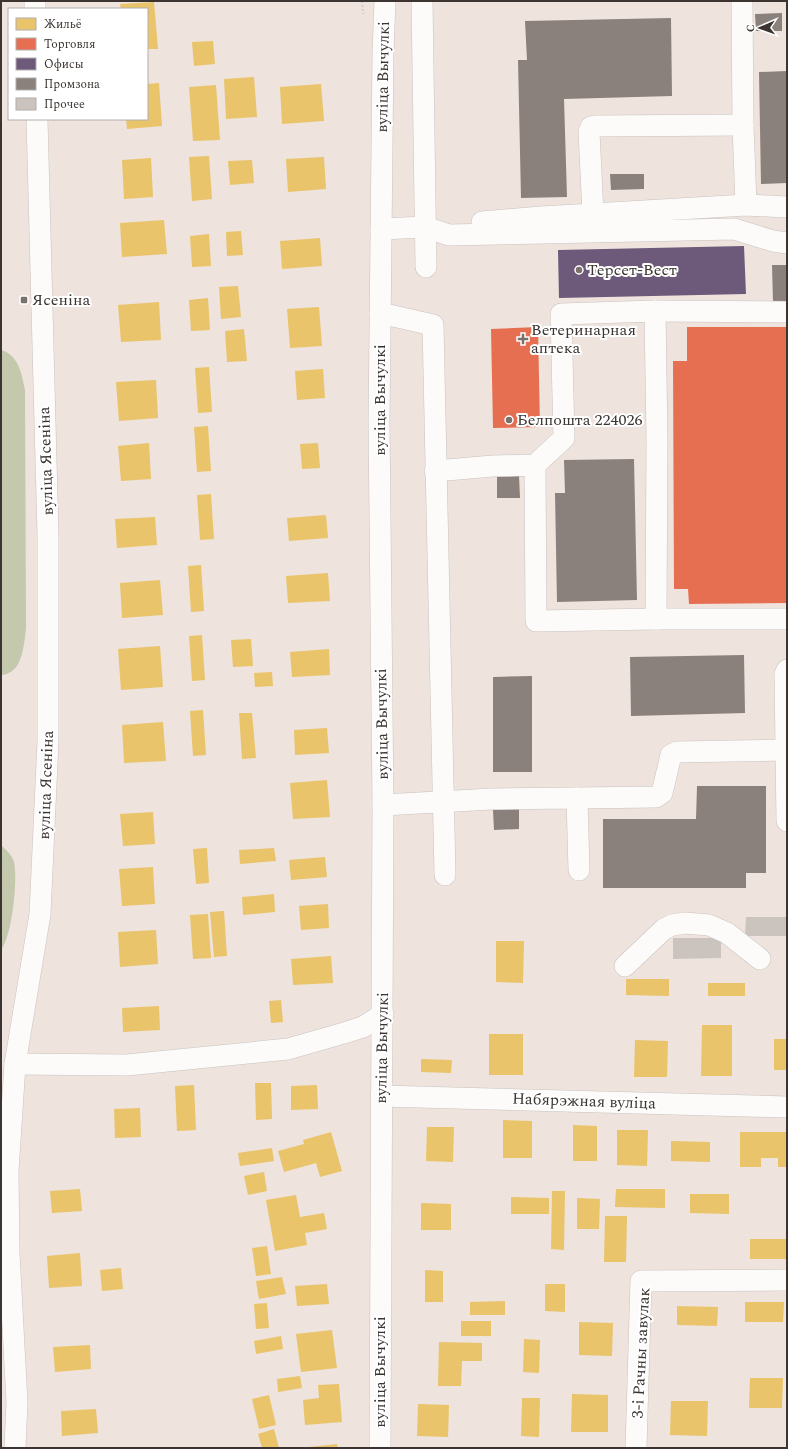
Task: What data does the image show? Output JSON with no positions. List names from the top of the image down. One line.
{"streets":{"street":["вуліца Вычулкі","вуліца Ясеніна","Набярэжная вуліца","3-і Рачны завулак"]},"crossings":[["вуліца Вычулкі","Набярэжная вуліца"]],"places":{"other":["Терсет-Вест","Белпошта 224026"],"transit":["Ясеніна"],"health":["Ветеринарная аптека"]},"legend":["Жильё","Торговля","Офисы","Промзона","Прочее"],"north":"left"}
